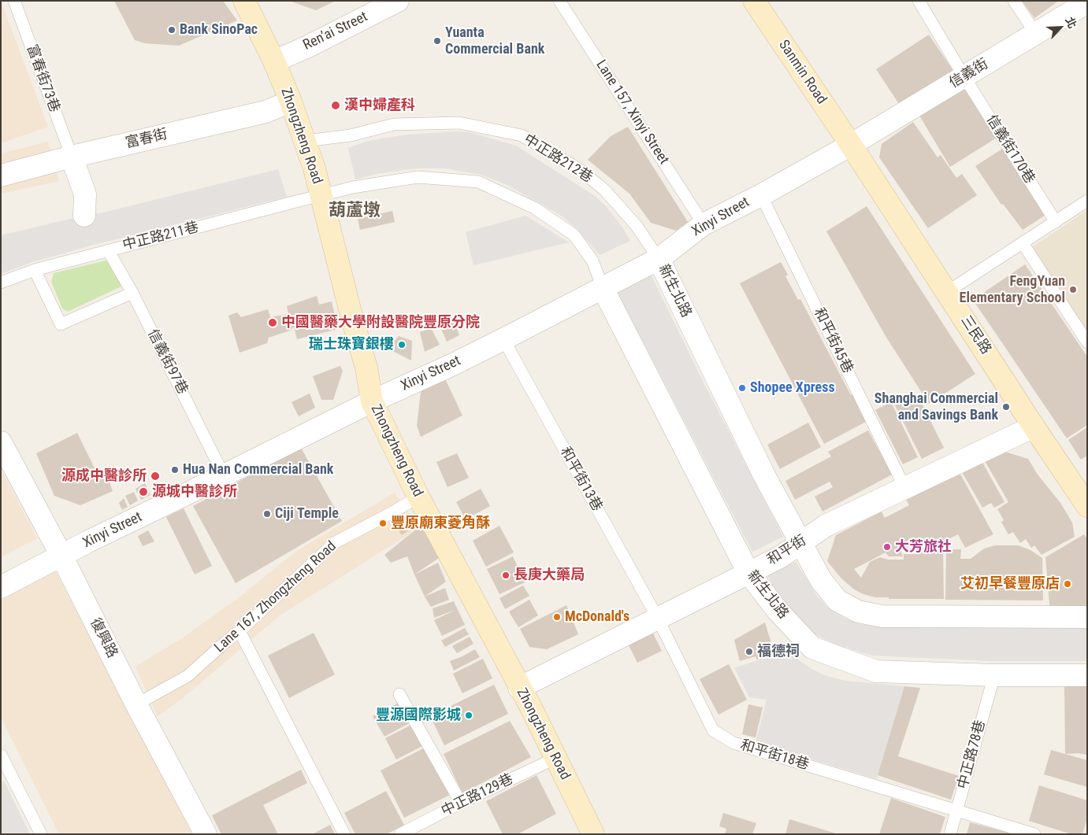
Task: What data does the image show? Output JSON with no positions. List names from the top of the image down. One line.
{"streets":{"street":["Ren’ai Street","Sanmin Road","信義街","Zhongzheng Road","富春街","Xinyi Street","新生北路","三民路","和平街","復興路"],"lane":["富春街73巷","Lane 157, Xinyi Street","信義街170巷","中正路212巷","中正路211巷","和平街45巷","信義街97巷","和平街13巷","Lane 167, Zhongzheng Road","中正路78巷","和平街18巷","中正路129巷"]},"crossings":[["Ren’ai Street","Zhongzheng Road"],["Sanmin Road","信義街"],["Sanmin Road","Xinyi Street"],["Sanmin Road","三民路"],["信義街","信義街170巷"],["信義街","Xinyi Street"],["信義街","三民路"],["富春街73巷","富春街"],["Lane 157, Xinyi Street","Xinyi Street"],["Zhongzheng Road","富春街"],["Zhongzheng Road","中正路212巷"],["Zhongzheng Road","Xinyi Street"],["Zhongzheng Road","中正路211巷"],["Zhongzheng Road","和平街"],["Zhongzheng Road","Lane 167, Zhongzheng Road"],["Zhongzheng Road","中正路129巷"],["中正路212巷","Xinyi Street"],["中正路212巷","新生北路"],["Xinyi Street","中正路211巷"],["Xinyi Street","新生北路"],["Xinyi Street","三民路"],["Xinyi Street","和平街45巷"],["Xinyi Street","信義街97巷"],["Xinyi Street","和平街13巷"],["Xinyi Street","復興路"],["中正路211巷","新生北路"],["中正路211巷","信義街97巷"],["新生北路","和平街"],["新生北路","中正路78巷"],["三民路","和平街"],["和平街45巷","和平街"],["和平街13巷","和平街"],["和平街13巷","和平街18巷"],["和平街","和平街18巷"],["Lane 167, Zhongzheng Road","復興路"],["中正路78巷","和平街18巷"]],"districts":["葫蘆墩"],"places":["Bank SinoPac","Yuanta Commercial Bank","漢中婦產科","FengYuan Elementary School","中國醫藥大學附設醫院豐原分院","瑞士珠寶銀樓","Shopee Xpress","Shanghai Commercial and Savings Bank","Hua Nan Commercial Bank","源成中醫診所","源城中醫診所","Ciji Temple","豐原廟東菱角酥","大芳旅社","長庚大藥局","艾初早餐豐原店","McDonald's","福德祠","豐源國際影城"],"north":"top right"}
